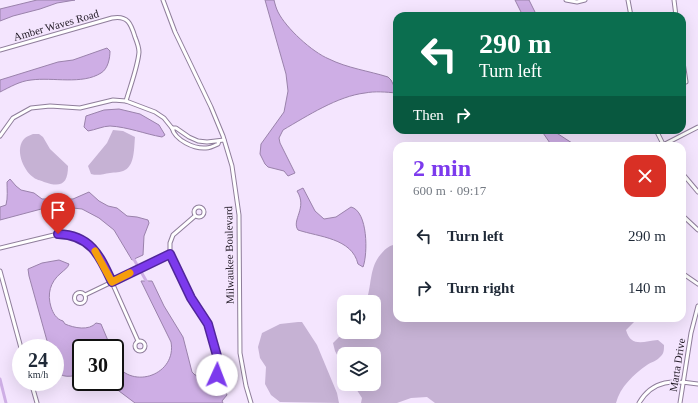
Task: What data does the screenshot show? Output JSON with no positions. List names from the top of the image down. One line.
{"streets":{"street":["Amber Waves Road","Milwaukee Boulevard","Marta Drive"]},"page":{"turn":["290 m","Turn left"],"then":"Then","heading":["2 min","600 m · 09:17"],"list":[{"name":"Turn left","value":"290 m"},{"name":"Turn right","value":"140 m"}],"speed":"24 km/h","limit":"30"}}
